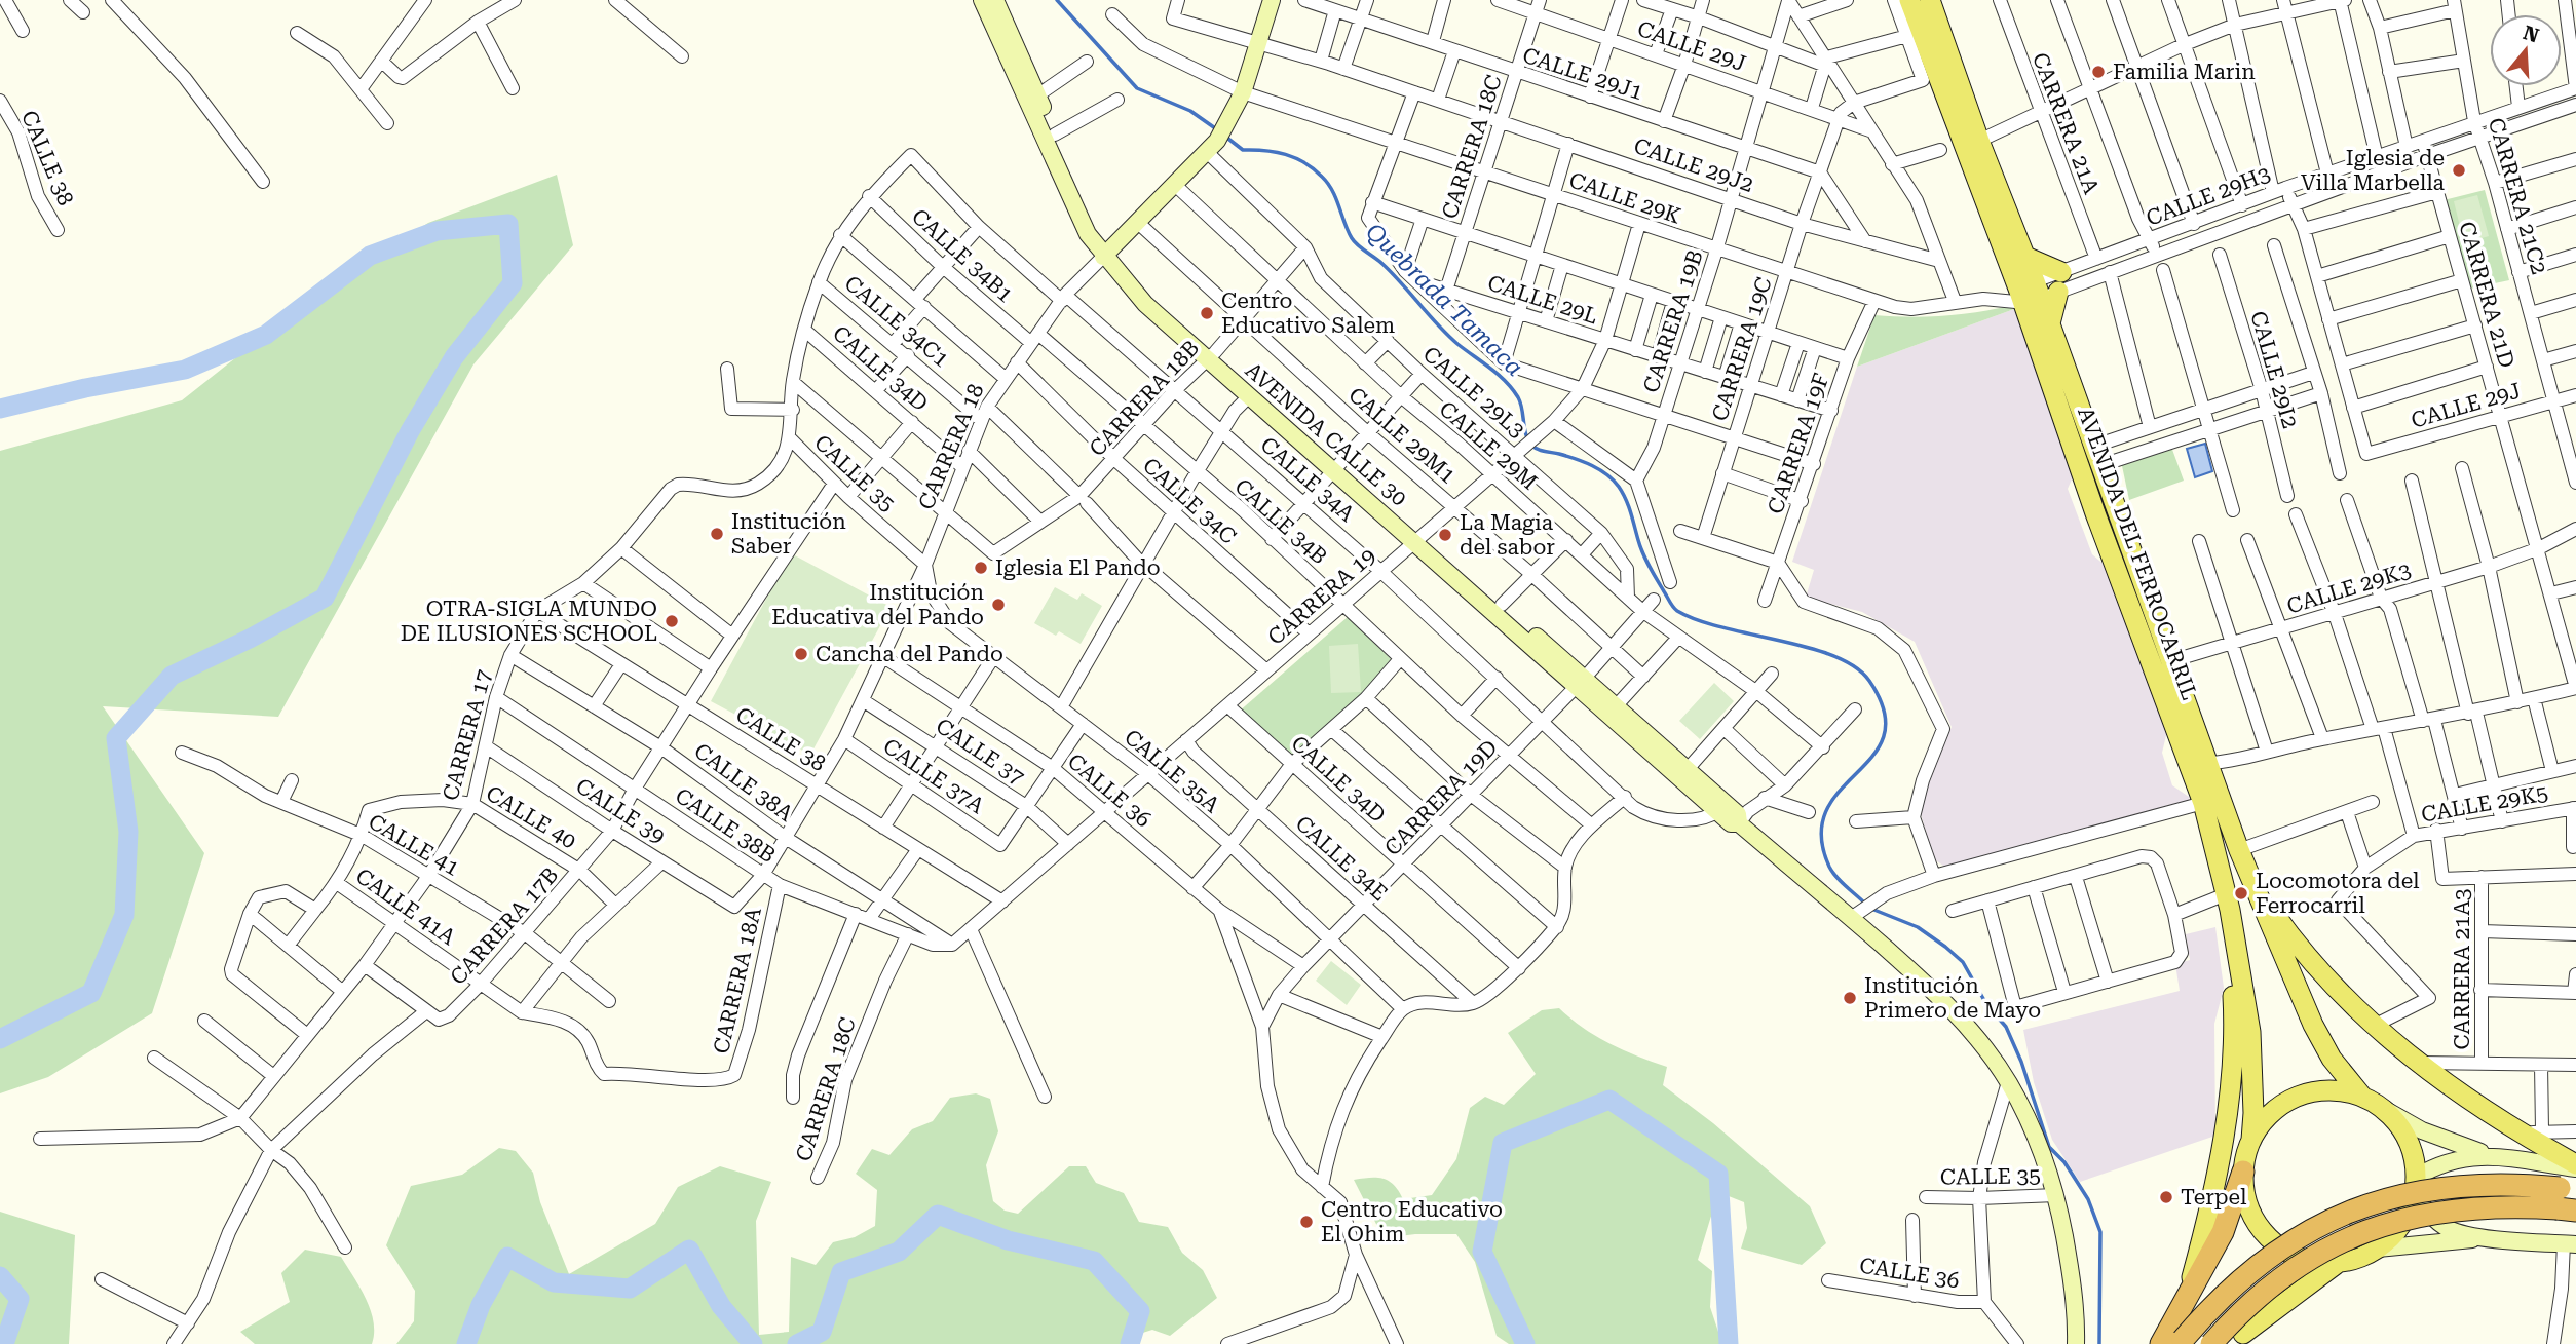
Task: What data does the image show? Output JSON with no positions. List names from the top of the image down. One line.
{"streets":{"main road":["AVENIDA CALLE 30","CARRERA 18","AVENIDA DEL FERROCARRIL"],"street":["CALLE 29J","CALLE 29J1","CARRERA 21A","CARRERA 18C","CALLE 38","CALLE 29J2","CALLE 29H3","CARRERA 21C2","CALLE 29K","CALLE 34B1","CARRERA 21D","CALLE 29L","CALLE 34C1","CARRERA 19B","CARRERA 19C","CALLE 34D","CALLE 29I2","CALLE 29L3","CARRERA 18B","CALLE 29M1","CARRERA 19F","CALLE 29M","CALLE 35","CALLE 34A","CALLE 34C","CALLE 34B","CALLE 29K3","CARRERA 19","CARRERA 17","CALLE 37","CALLE 35A","CALLE 37A","CALLE 38A","CALLE 36","CARRERA 19D","CALLE 29K5","CALLE 39","CALLE 40","CALLE 38B","CALLE 41","CALLE 34E","CALLE 41A","CARRERA 17B","CARRERA 21A3","CARRERA 18A"]},"crossings":[["CALLE 29J","CARRERA 18C"],["CALLE 29J","CARRERA 21C2"],["CALLE 29J","CARRERA 21D"],["CALLE 29J","CARRERA 19B"],["CALLE 29J","CARRERA 19C"],["CALLE 29J1","CARRERA 18C"],["CALLE 29J1","CARRERA 19B"],["CALLE 29J1","CARRERA 19C"],["CARRERA 21A","CALLE 29H3"],["CARRERA 18C","CALLE 29J2"],["CARRERA 18C","CALLE 29K"],["CARRERA 18C","CALLE 29L"],["CARRERA 18C","CALLE 38B"],["CALLE 38","CARRERA 18"],["CALLE 38","CARRERA 19"],["CALLE 38","CARRERA 17"],["CALLE 38","CARRERA 17B"],["CALLE 29J2","CARRERA 19B"],["CALLE 29J2","CARRERA 19C"],["CALLE 29J2","CARRERA 18"],["CALLE 29H3","CARRERA 21C2"],["CALLE 29H3","CALLE 29K"],["CALLE 29H3","CARRERA 21D"],["CALLE 29H3","AVENIDA DEL FERROCARRIL"],["CALLE 29K","CARRERA 19B"],["CALLE 29K","CARRERA 19C"],["CALLE 29K","CARRERA 19F"],["CALLE 29K","CARRERA 18"],["CALLE 29K","AVENIDA DEL FERROCARRIL"],["CALLE 29K","CARRERA 19"],["CALLE 34B1","CARRERA 18"],["CALLE 34B1","CALLE 34B"],["CALLE 34B1","CARRERA 17"],["CALLE 29L","CARRERA 19B"],["CALLE 29L","CARRERA 19C"],["CALLE 29L","CARRERA 19F"],["CALLE 29L","CARRERA 19"],["CALLE 34C1","CARRERA 18"],["CALLE 34C1","CARRERA 17"],["CALLE 34D","CARRERA 18"],["CALLE 34D","CARRERA 19"],["CALLE 34D","CARRERA 17"],["CALLE 34D","CARRERA 19D"],["CALLE 29L3","CARRERA 18B"],["CALLE 29L3","CALLE 29M"],["CALLE 29L3","CARRERA 18"],["CALLE 29L3","CARRERA 19"],["CARRERA 18B","AVENIDA CALLE 30"],["CARRERA 18B","CALLE 29M1"],["CARRERA 18B","CALLE 29M"],["CARRERA 18B","CARRERA 18"],["CARRERA 18B","CALLE 34A"],["CARRERA 18B","CALLE 34C"],["CARRERA 18B","CALLE 34B"],["AVENIDA CALLE 30","CARRERA 18"],["AVENIDA CALLE 30","CALLE 35"],["AVENIDA CALLE 30","CALLE 34A"],["AVENIDA CALLE 30","CARRERA 19"],["AVENIDA CALLE 30","CARRERA 19D"],["CALLE 29M1","CARRERA 18"],["CALLE 29M1","CARRERA 19"],["CALLE 29M1","CARRERA 19D"],["CALLE 29M","CARRERA 18"],["CALLE 29M","CARRERA 19"],["CALLE 29M","CARRERA 19D"],["CARRERA 18","CALLE 35"],["CARRERA 18","CALLE 34A"],["CARRERA 18","CALLE 34C"],["CARRERA 18","CALLE 34B"],["CARRERA 18","CALLE 37"],["CARRERA 18","CALLE 35A"],["CARRERA 18","CALLE 37A"],["CARRERA 18","CALLE 38A"],["CARRERA 18","CALLE 36"],["CARRERA 18","CALLE 39"],["CARRERA 18","CALLE 38B"],["CALLE 35","CARRERA 17"],["CALLE 35","CALLE 35A"],["CALLE 35","CARRERA 17B"],["CALLE 34A","CARRERA 19"],["CALLE 34A","CARRERA 19D"],["CALLE 34C","CARRERA 19"],["CALLE 34B","CARRERA 19"],["CALLE 34B","CARRERA 19D"],["AVENIDA DEL FERROCARRIL","CALLE 29K3"],["CARRERA 19","CALLE 37"],["CARRERA 19","CALLE 35A"],["CARRERA 19","CALLE 38A"],["CARRERA 19","CALLE 36"],["CARRERA 19","CALLE 38B"],["CARRERA 19","CALLE 34E"],["CARRERA 17","CALLE 38A"],["CARRERA 17","CALLE 39"],["CARRERA 17","CALLE 40"],["CARRERA 17","CALLE 38B"],["CARRERA 17","CALLE 41"],["CARRERA 17","CALLE 41A"],["CALLE 37","CALLE 37A"],["CALLE 35A","CARRERA 19D"],["CALLE 38A","CALLE 38B"],["CALLE 38A","CARRERA 17B"],["CALLE 36","CARRERA 19D"],["CARRERA 19D","CALLE 34E"],["CALLE 39","CARRERA 17B"],["CALLE 40","CALLE 41"],["CALLE 40","CARRERA 17B"],["CALLE 38B","CARRERA 17B"],["CALLE 38B","CARRERA 18A"],["CALLE 41","CARRERA 17B"],["CALLE 41A","CARRERA 17B"],["CALLE 41A","CARRERA 18A"]],"water":["Quebrada Tamaca"],"places":["Familia Marin","Iglesia de Villa Marbella","Centro Educativo Salem","Institución Saber","La Magia del sabor","Iglesia El Pando","Institución Educativa del Pando","OTRA-SIGLA MUNDO DE ILUSIONES SCHOOL","Cancha del Pando","Locomotora del Ferrocarril","Institución Primero de Mayo","Terpel","Centro Educativo El Ohim"],"north":"top"}
